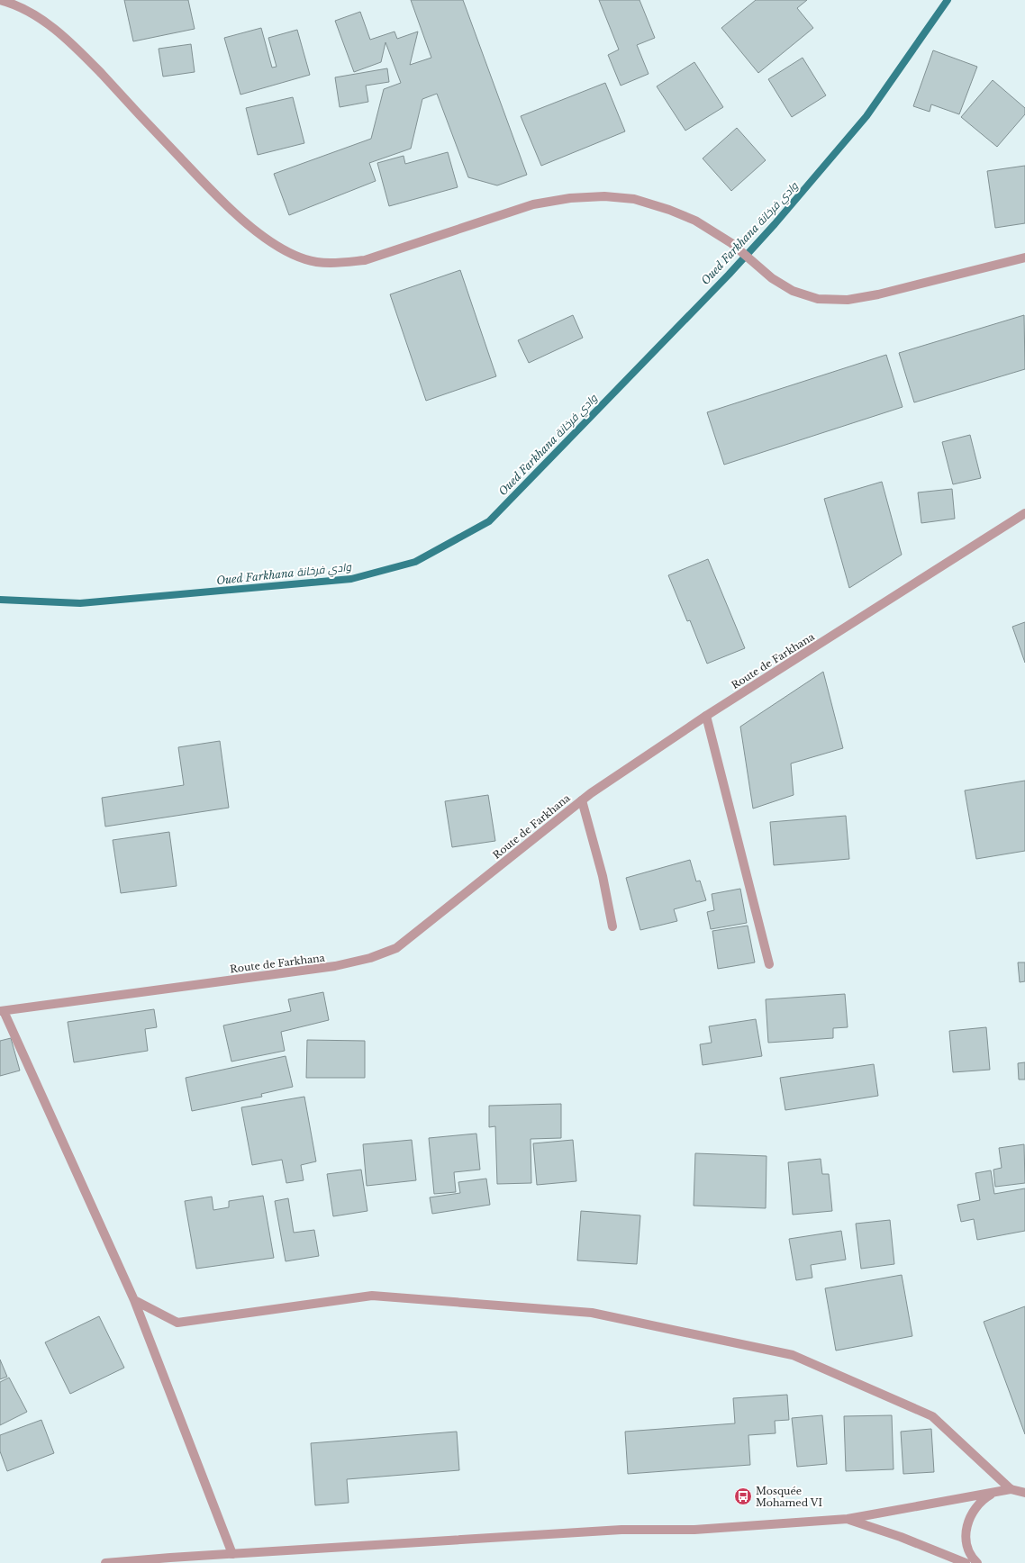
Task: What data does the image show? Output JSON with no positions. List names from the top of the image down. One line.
{"streets":{"street":["Route de Farkhana"]},"water":["Oued Farkhana وادي فرخانة"],"places":{"bus stop":["Mosquée Mohamed VI"]}}
